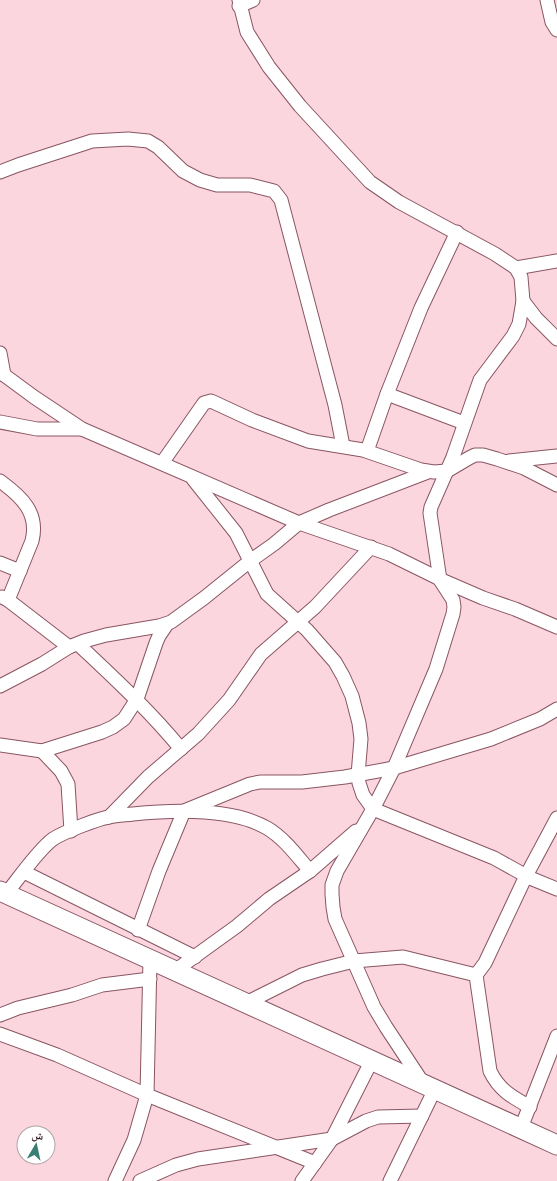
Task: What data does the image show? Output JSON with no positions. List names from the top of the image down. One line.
{"north":"top"}
